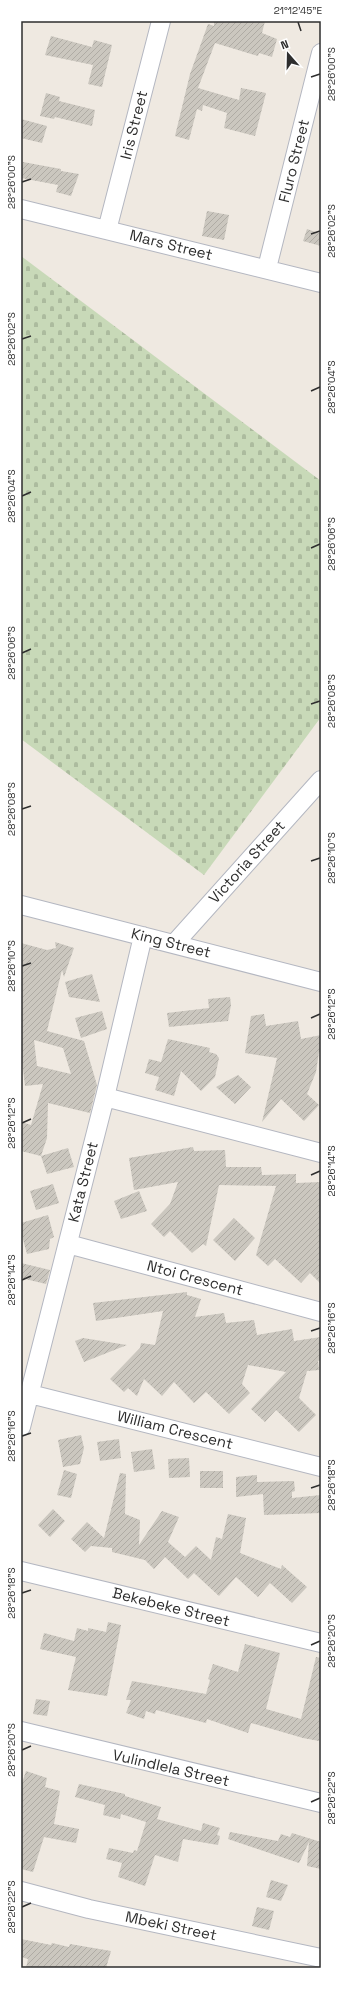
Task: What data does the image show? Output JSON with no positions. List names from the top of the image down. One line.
{"streets":{"street":["Iris Street","Fluro Street","Mars Street","Victoria Street","King Street","Kata Street","Ntoi Crescent","William Crescent","Bekebeke Street","Vulindlela Street","Mbeki Street"]},"crossings":[["Iris Street","Mars Street"],["Fluro Street","Mars Street"],["Victoria Street","King Street"],["King Street","Kata Street"],["Kata Street","Ntoi Crescent"],["Kata Street","William Crescent"]],"north":"top","coordinates":["21°12'45\"E","28°26'00\"S","28°26'02\"S","28°26'04\"S","28°26'06\"S","28°26'08\"S","28°26'10\"S","28°26'12\"S","28°26'14\"S","28°26'16\"S","28°26'18\"S","28°26'20\"S","28°26'22\"S"]}
